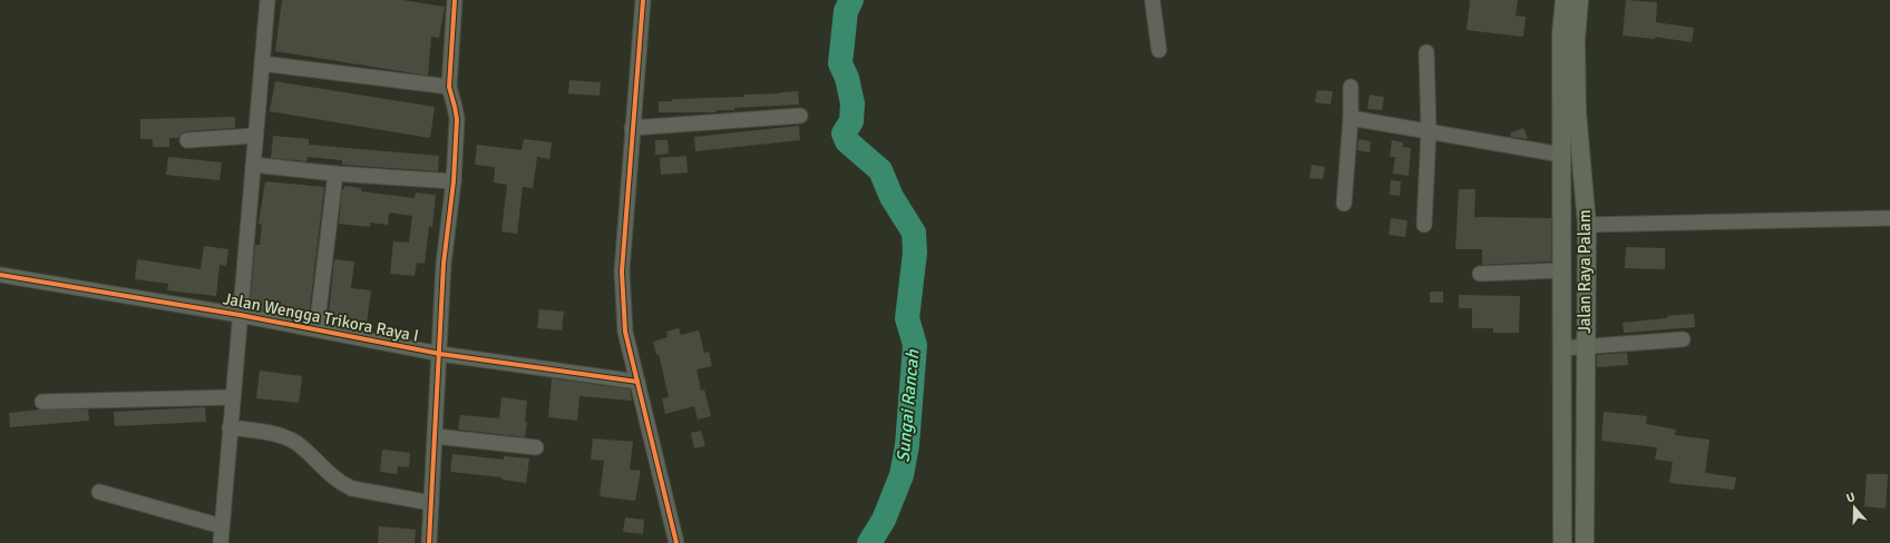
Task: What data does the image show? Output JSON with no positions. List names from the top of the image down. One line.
{"streets":{"main road":["Jalan Raya Palam"],"street":["Jalan Wengga Trikora Raya I"]},"water":["Sungai Rancah"],"north":"top"}
